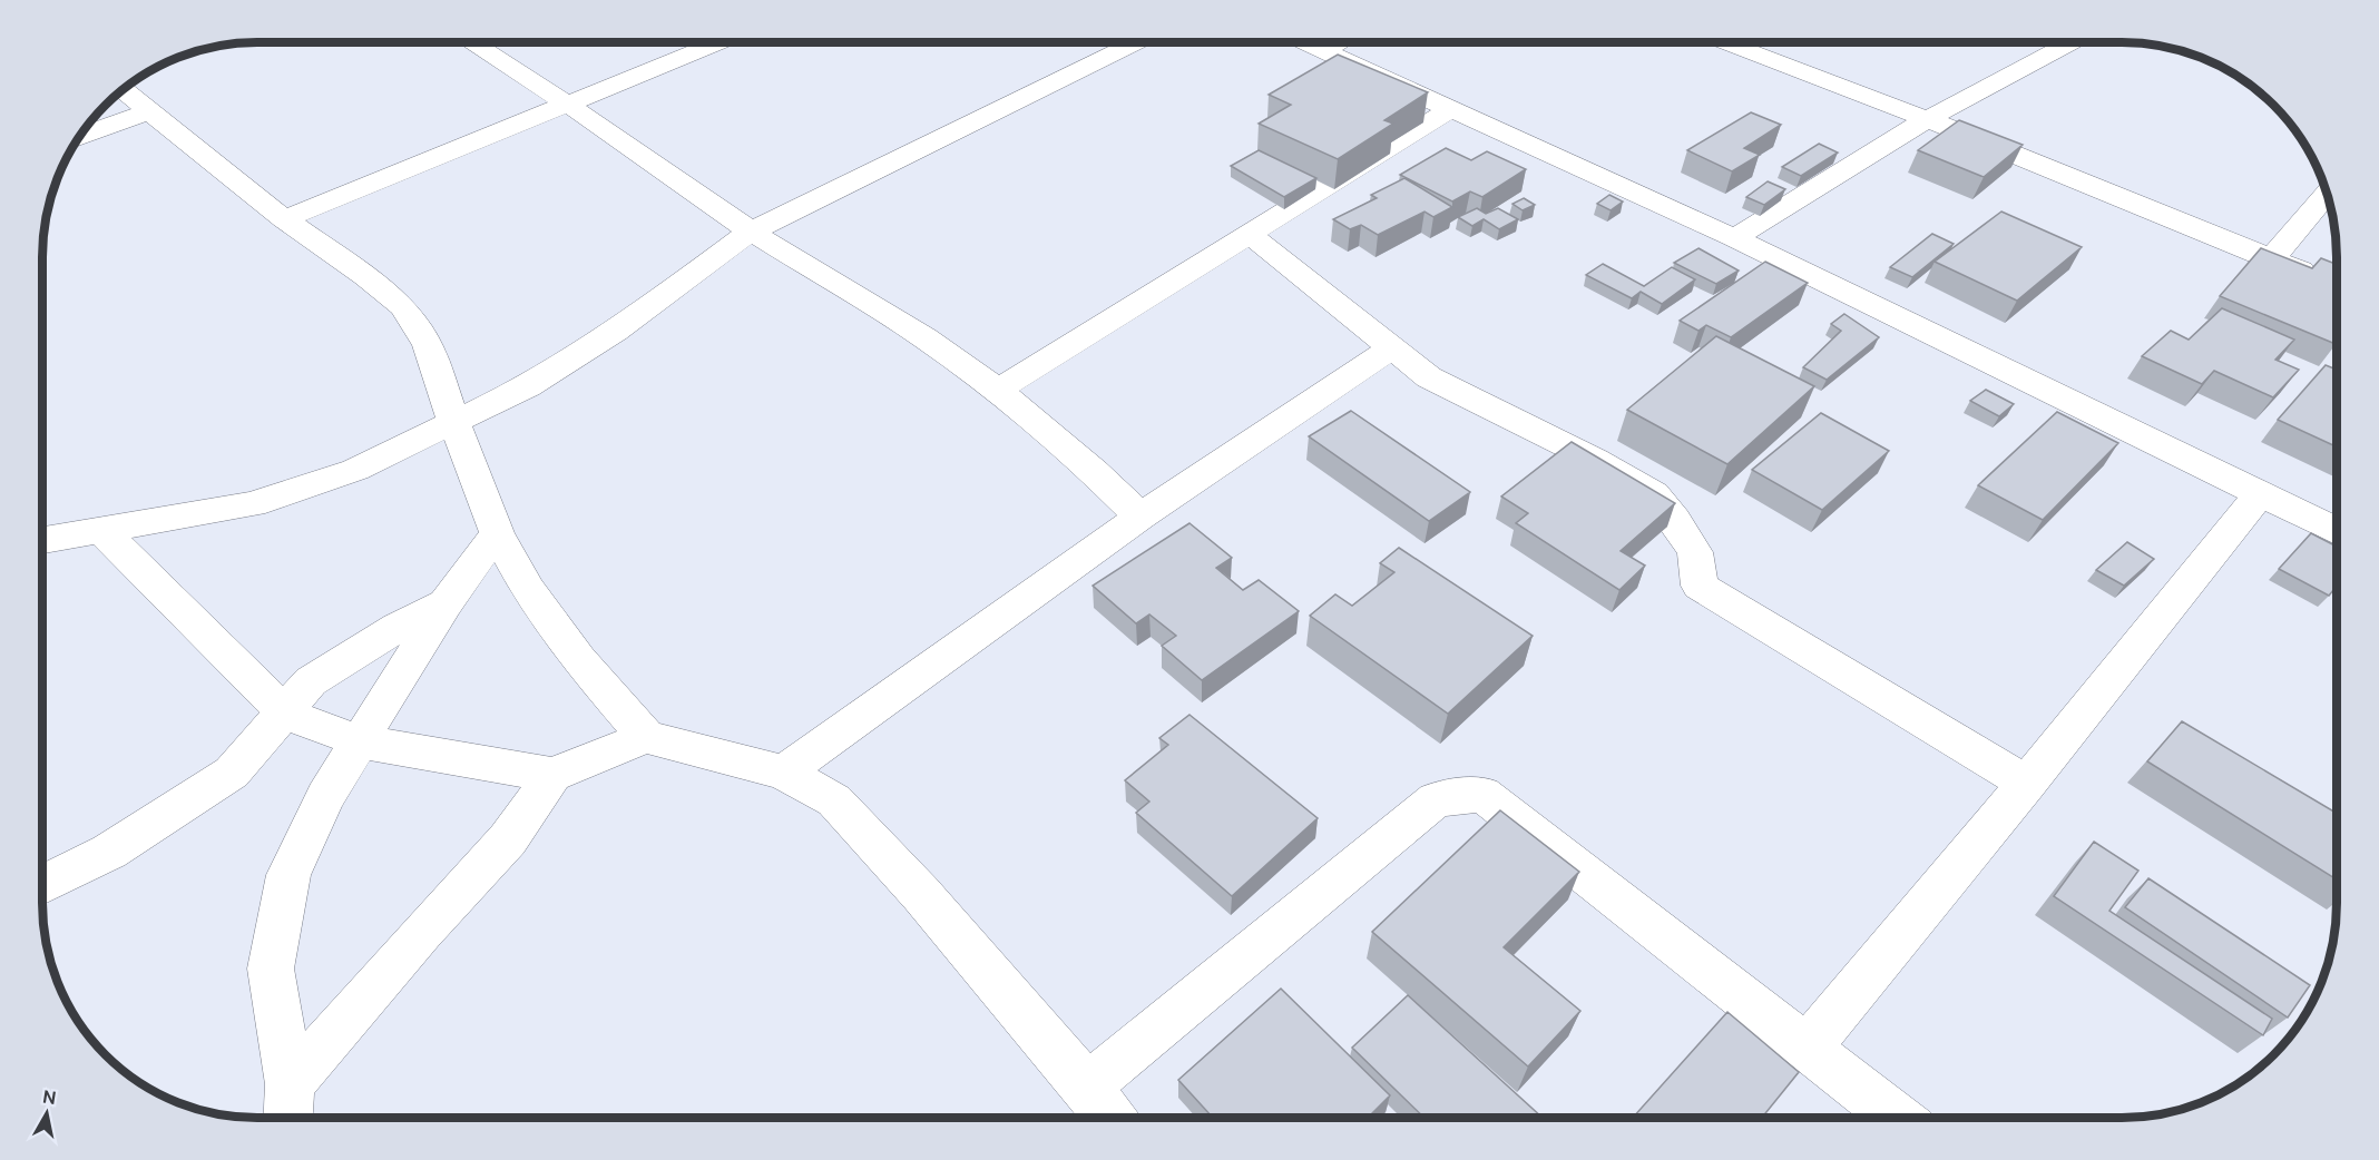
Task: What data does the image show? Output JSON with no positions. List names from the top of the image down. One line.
{"north":"top"}
